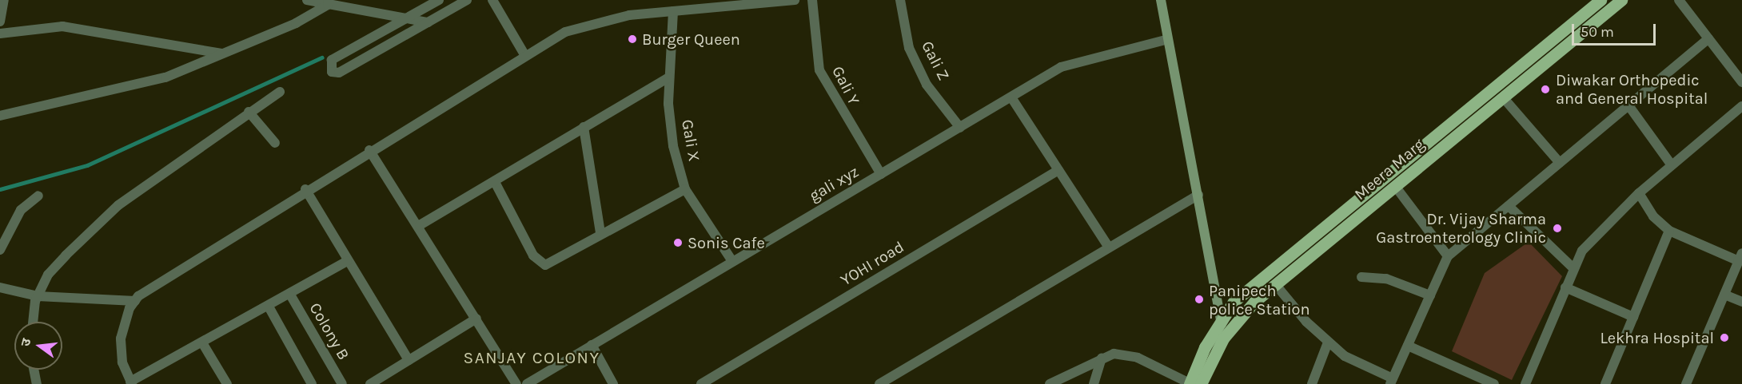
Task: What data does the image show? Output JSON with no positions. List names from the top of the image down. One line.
{"streets":{"main road":["Meera Marg"],"street":["Gali Z","Gali Y","Gali X","gali xyz","YOHI road","Colony B"]},"crossings":[["Gali Z","gali xyz"],["Gali Y","gali xyz"],["Gali X","gali xyz"]],"districts":["SANJAY COLONY"],"places":["Burger Queen","Diwakar Orthopedic and General Hospital","Dr. Vijay Sharma Gastroenterology Clinic","Sonis Cafe","Panipech police Station","Lekhra Hospital"],"scale_bar":"50 m","north":"left"}
